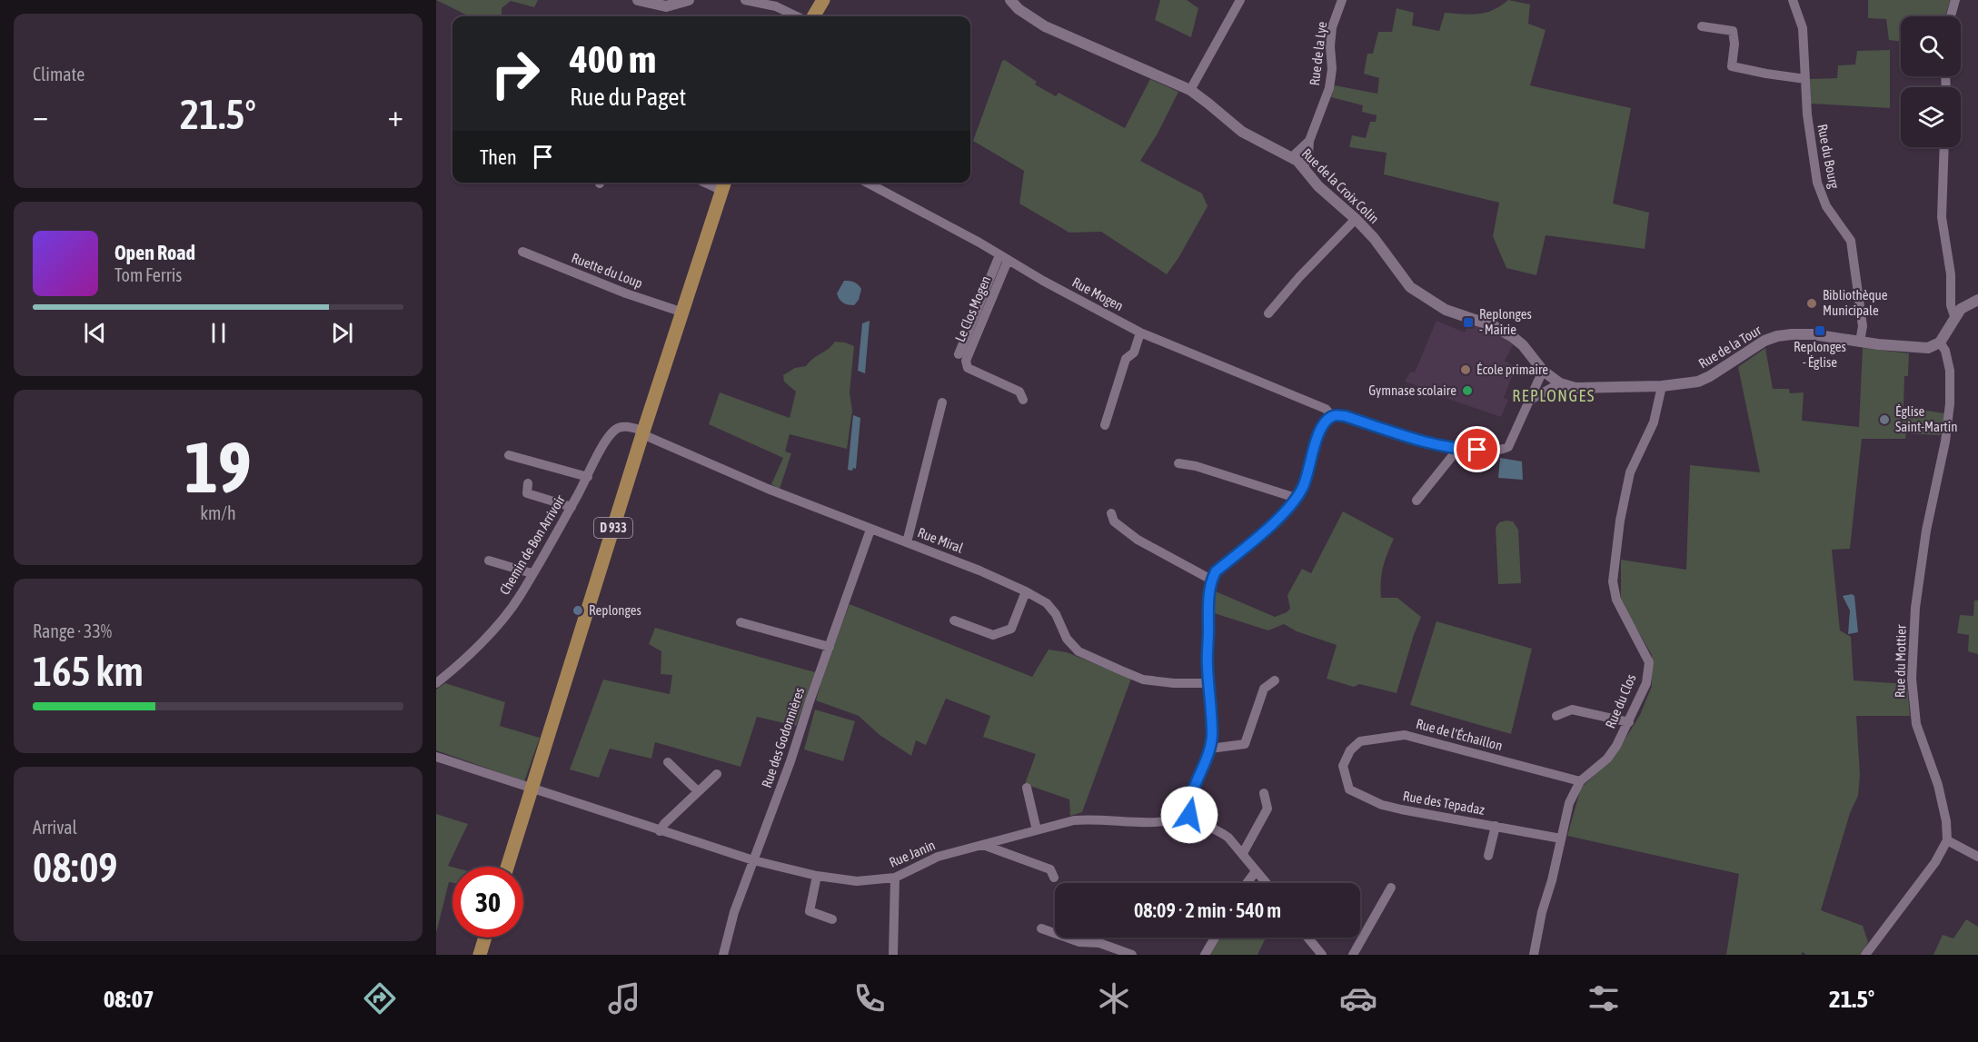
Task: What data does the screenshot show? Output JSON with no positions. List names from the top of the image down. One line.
{"streets":{"main road":["D 933"],"street":["Rue de la Lye","Rue du Bourg","Rue de la Croix Colin","Ruette du Loup","Rue Mogen","Le Clos Mogen","Rue de la Tour","Rue Miral","Chemin de Bon Arrivoir","Rue du Mottier","Rue du Clos","Rue de l'Échaillon","Rue des Godonnières","Rue des Tepadaz","Rue Janin"]},"crossings":[["Rue de la Lye","Rue de la Croix Colin"],["Rue du Bourg","Rue de la Tour"],["Rue de la Croix Colin","Rue de la Tour"],["Ruette du Loup","D 933"],["Rue Mogen","Le Clos Mogen"],["Rue de la Tour","Rue du Mottier"],["Rue de la Tour","Rue du Clos"],["D 933","Rue Miral"],["D 933","Chemin de Bon Arrivoir"],["D 933","Rue Janin"],["Rue Miral","Chemin de Bon Arrivoir"],["Rue Miral","Rue des Godonnières"],["Rue du Clos","Rue de l'Échaillon"],["Rue du Clos","Rue des Tepadaz"],["Rue de l'Échaillon","Rue des Tepadaz"],["Rue des Godonnières","Rue Janin"]],"districts":["REPLONGES"],"places":{"other":["Bibliothèque Municipale","École primaire","Gymnase scolaire","Église Saint-Martin","Replonges"],"transit":["Replonges - Mairie","Replonges - Église"]},"page":{"tile":["Climate",["19","km/h"],["Range · 33%","165 km"],["Arrival","08:09"]],"turn":["400 m","Rue du Paget"],"heat":["−","21.5°","+"],"then":"Then","song":["Open Road","Tom Ferris"],"limit":"30","trip":"08:09 · 2 min · 540 m","tabs":["08:07","21.5°"]}}
